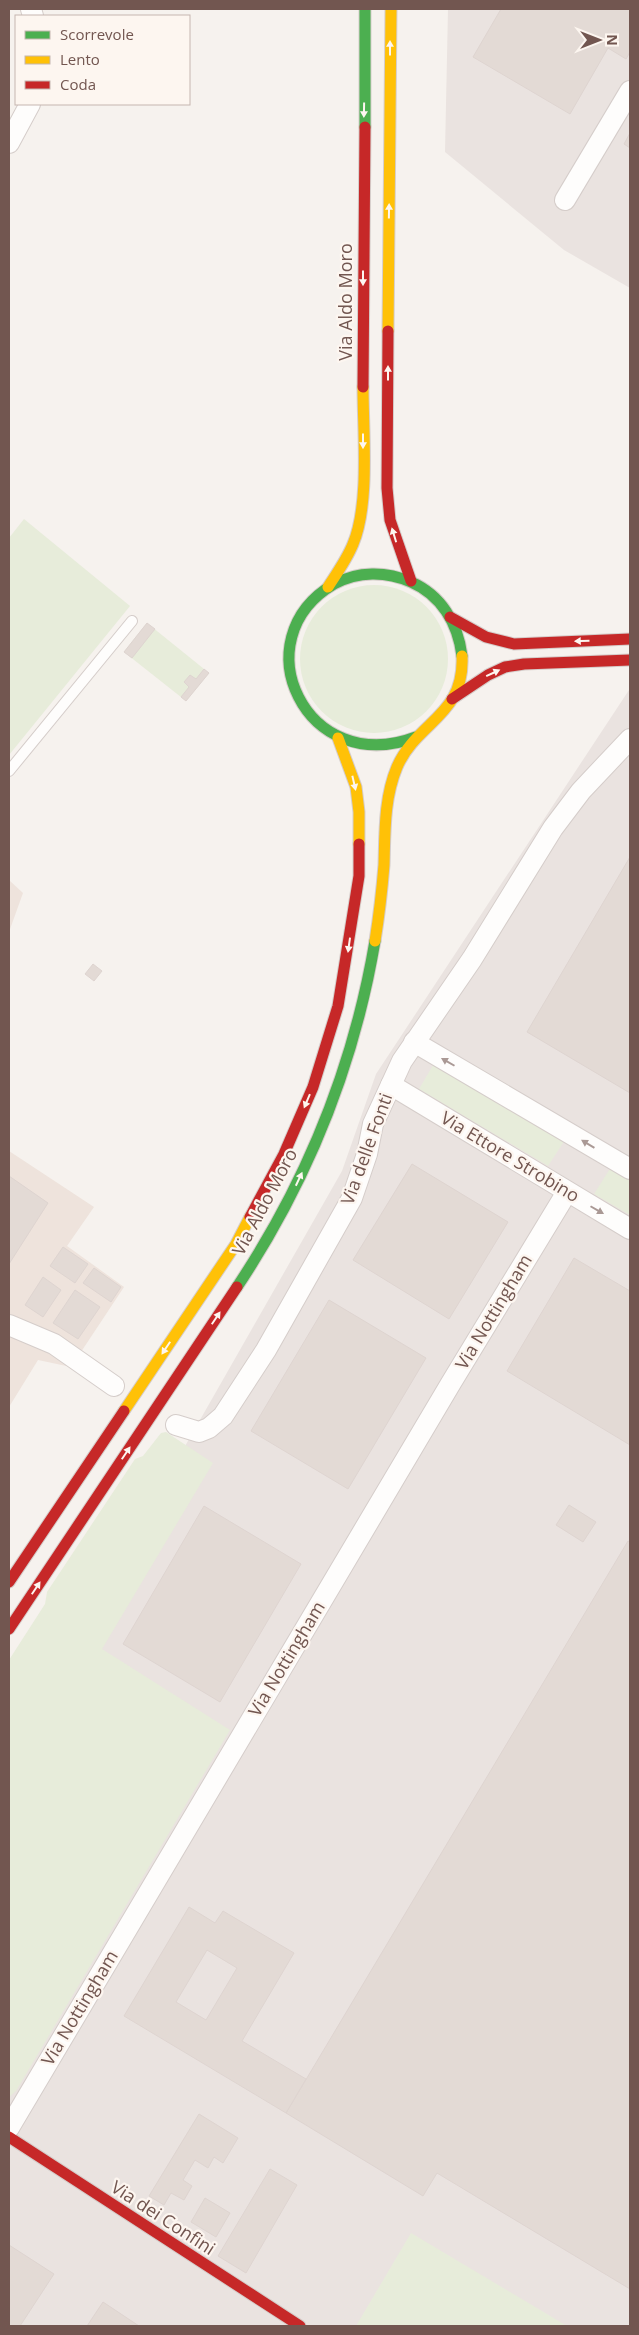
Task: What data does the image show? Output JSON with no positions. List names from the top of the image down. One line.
{"streets":{"street":["Via Aldo Moro","Via delle Fonti","Via Ettore Strobino","Via Nottingham","Via dei Confini"]},"crossings":[["Via delle Fonti","Via Ettore Strobino"],["Via Ettore Strobino","Via Nottingham"]],"legend":["Scorrevole","Lento","Coda"],"north":"right"}
